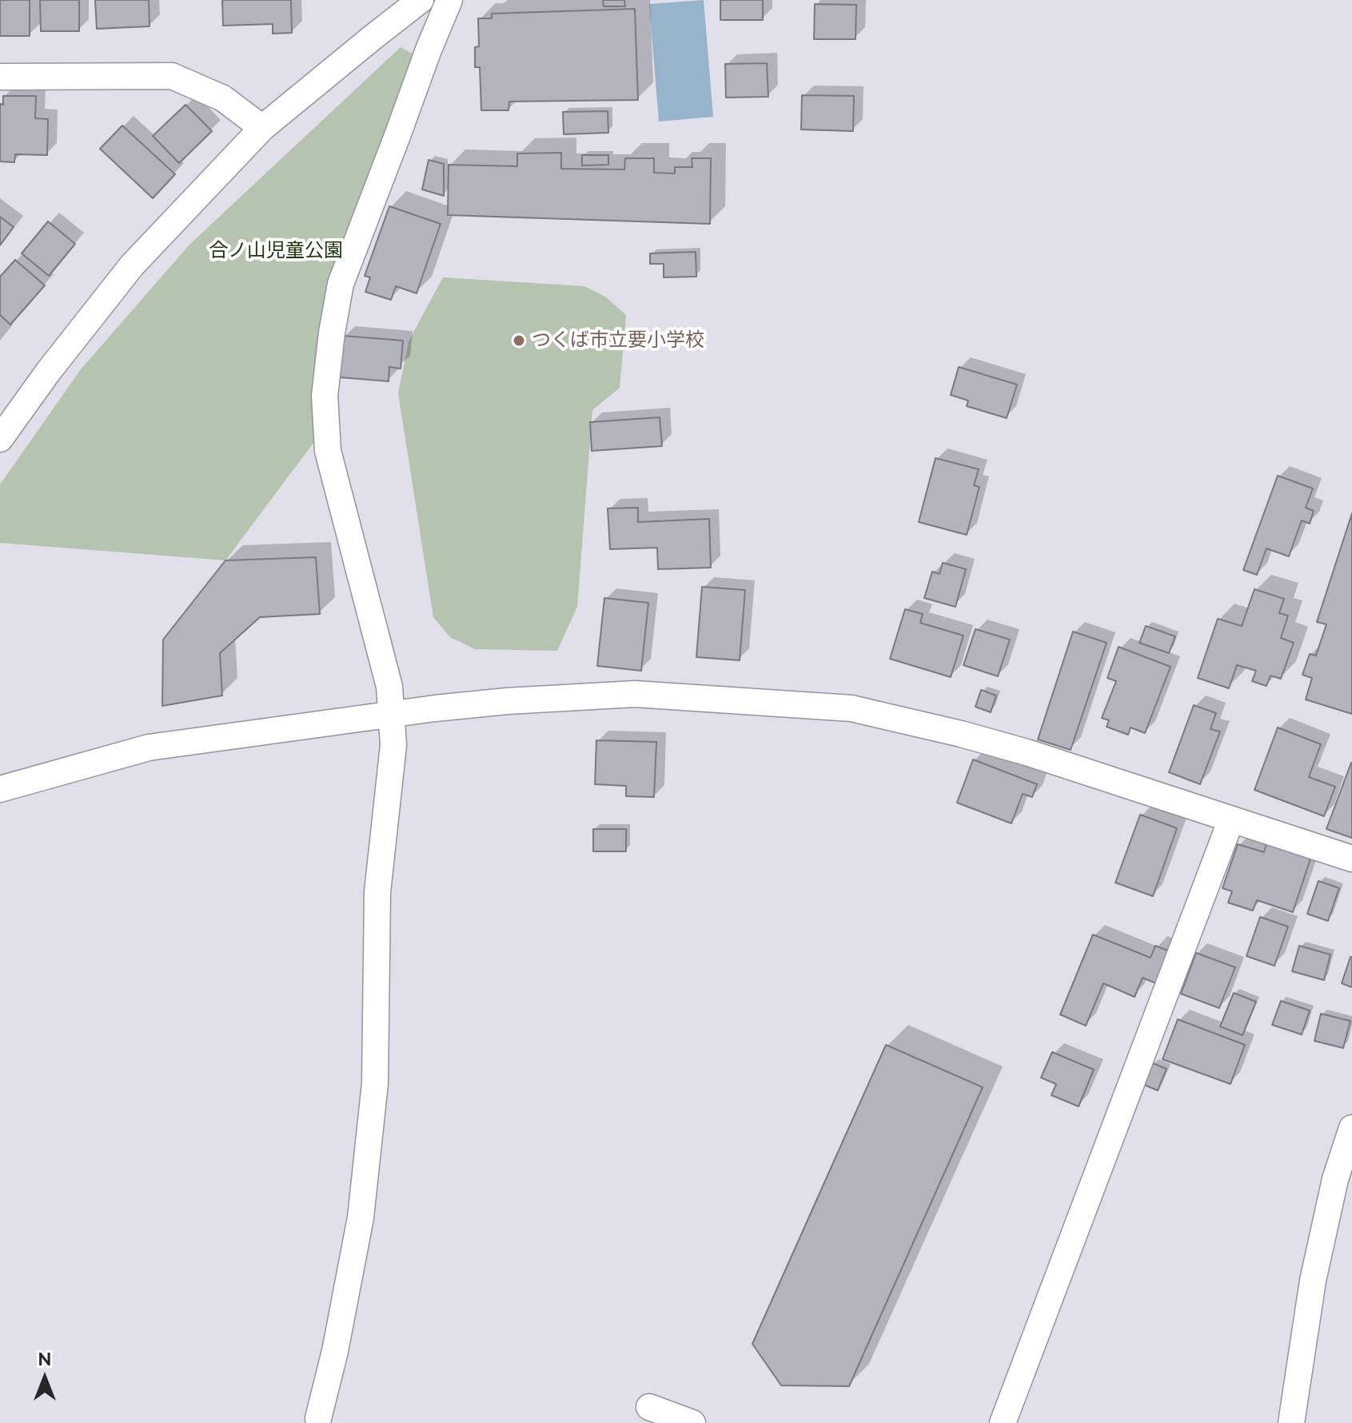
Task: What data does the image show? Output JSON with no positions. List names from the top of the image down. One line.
{"parks":["合ノ山児童公園"],"places":["つくば市立要小学校"],"north":"top"}
